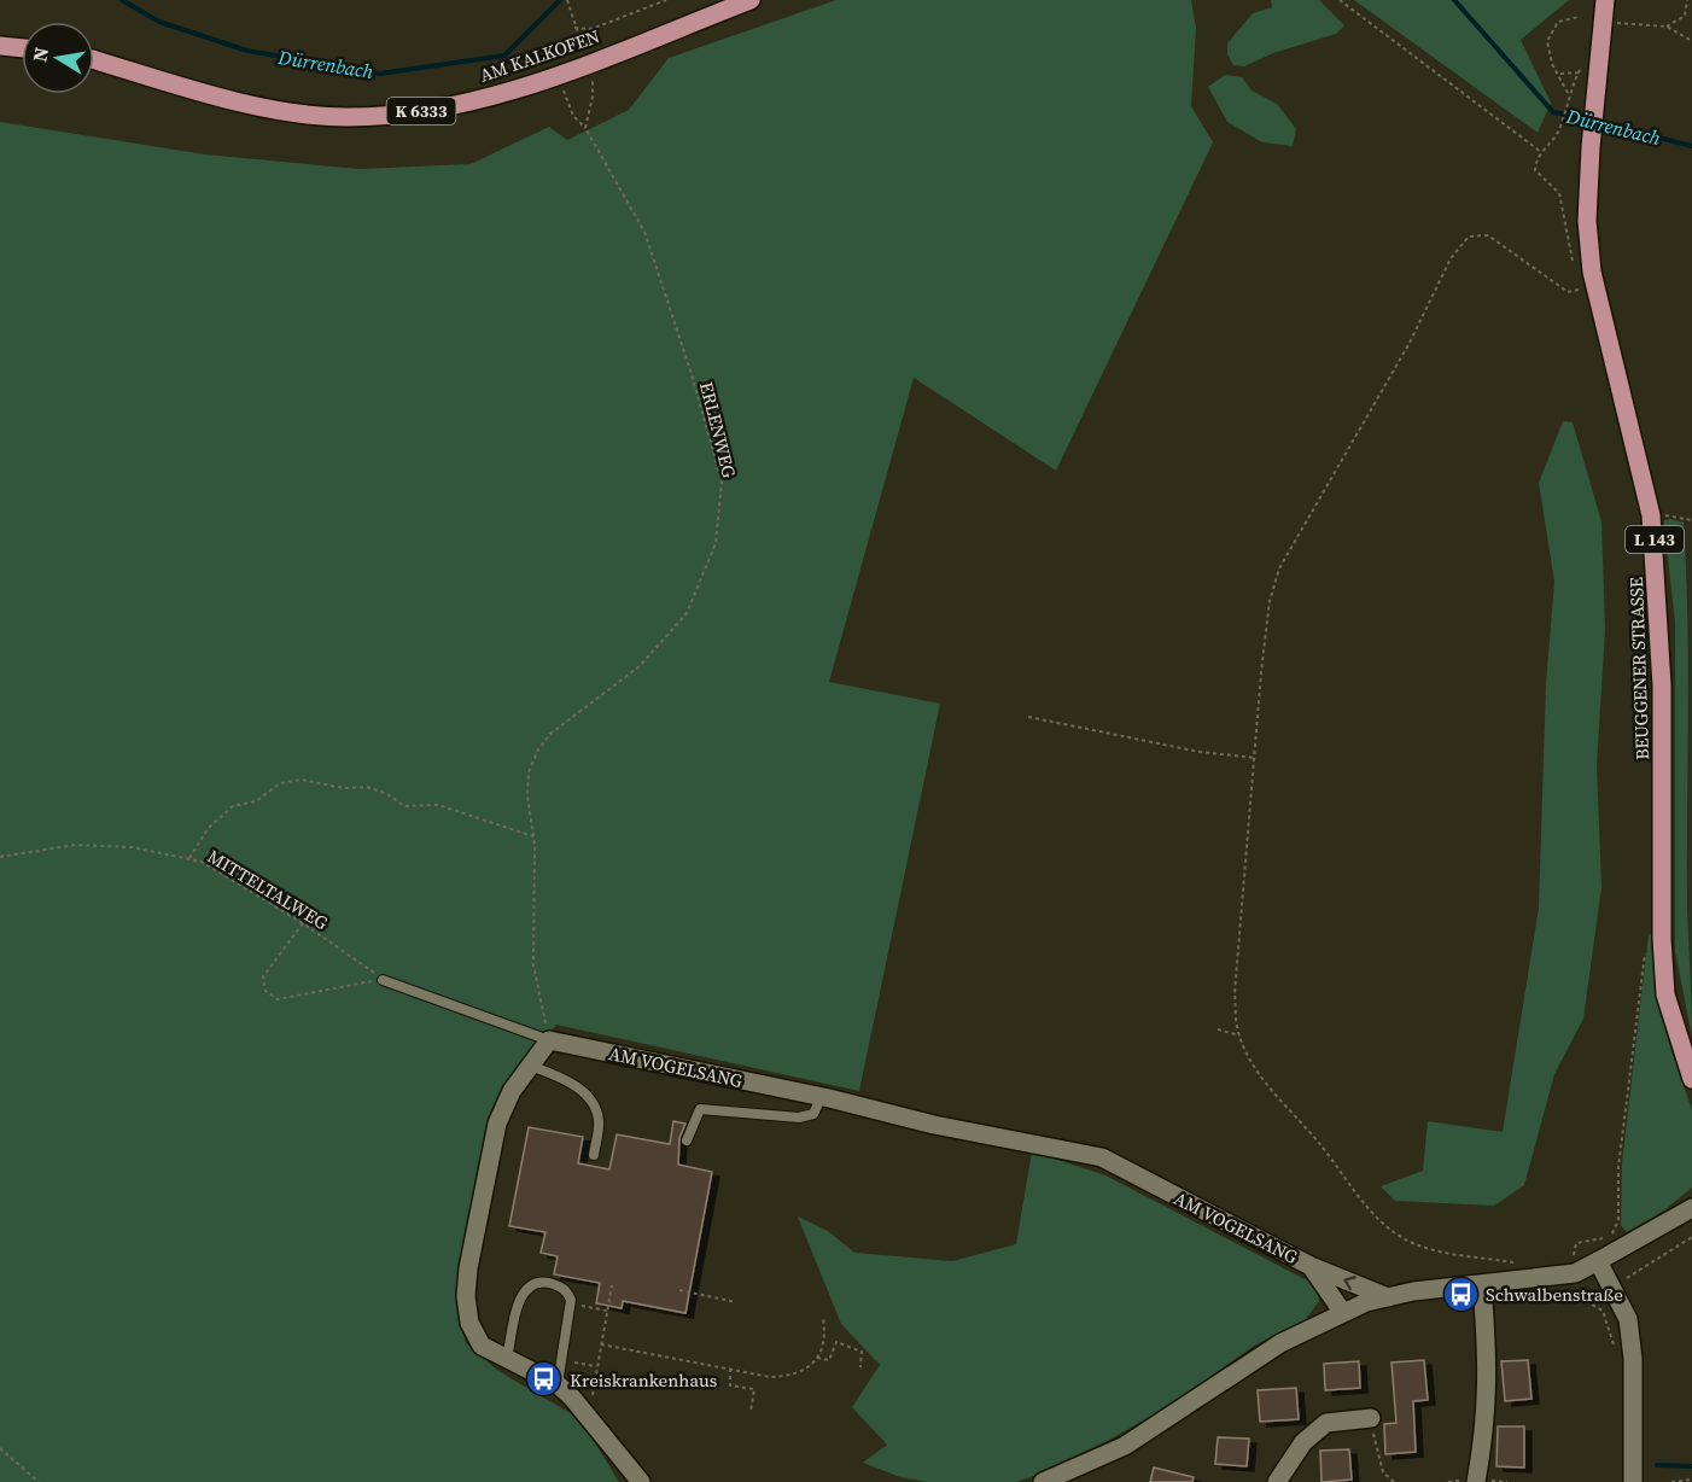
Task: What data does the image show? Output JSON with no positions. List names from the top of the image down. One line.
{"streets":{"main road":["AM KALKOFEN","K 6333","L 143","BEUGGENER STRASSE"],"street":["AM VOGELSANG"],"path":["ERLENWEG","MITTELTALWEG"]},"crossings":[["AM KALKOFEN","ERLENWEG"],["ERLENWEG","AM VOGELSANG"]],"water":["Dürrenbach"],"places":{"bus stop":["Schwalbenstraße","Kreiskrankenhaus"]},"north":"left"}
